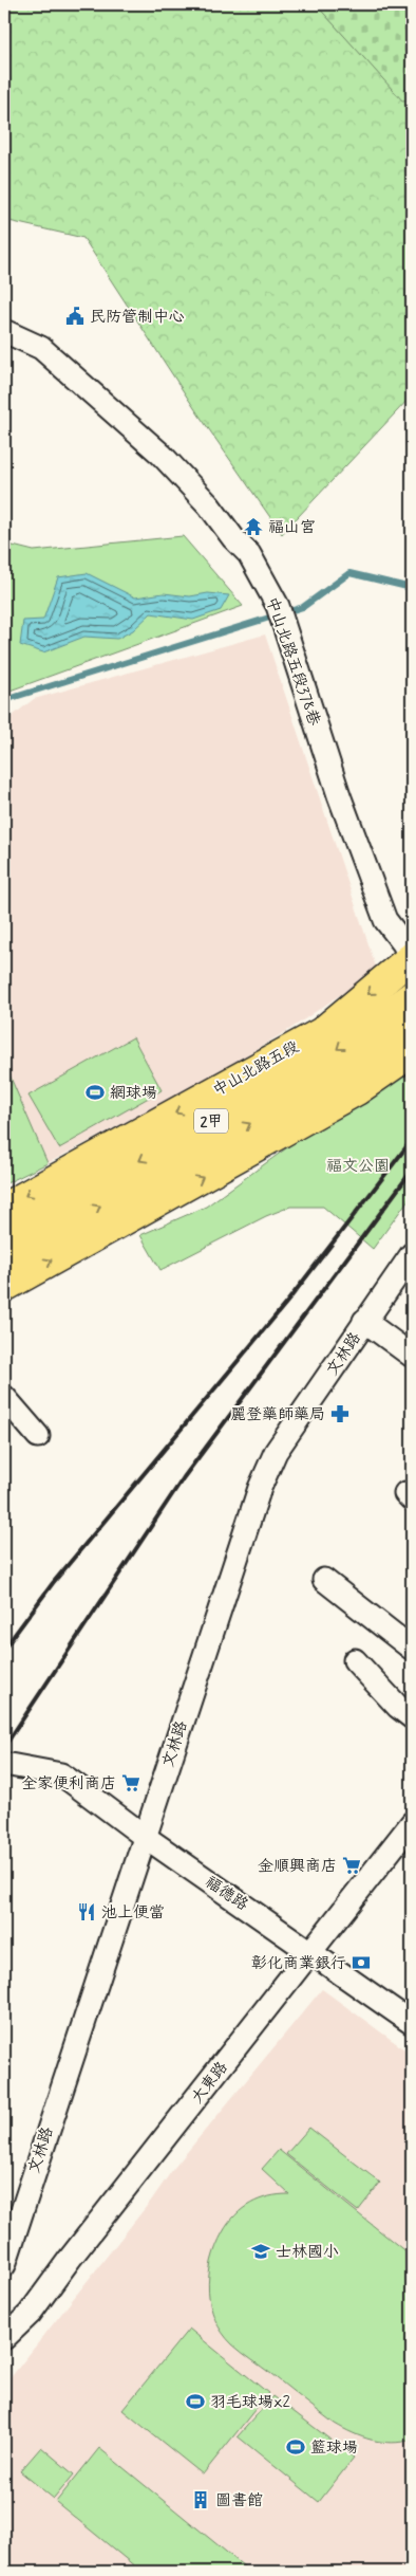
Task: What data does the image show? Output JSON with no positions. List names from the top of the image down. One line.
{"streets":{"main road":["中山北路五段","2甲"],"street":["中山北路五段378巷","文林路","福德路","大東路"]},"crossings":[["中山北路五段378巷","中山北路五段"],["文林路","福德路"],["福德路","大東路"]],"parks":["福文公園"],"places":{"public building":["民防管制中心"],"temple":["福山宮"],"sports":["網球場","羽毛球場x2","籃球場"],"pharmacy":["麗登藥師藥局"],"supermarket":["全家便利商店","金順興商店"],"restaurant":["池上便當"],"bank":["彰化商業銀行"],"school or university":["士林國小"],"building":["圖書館"]}}
